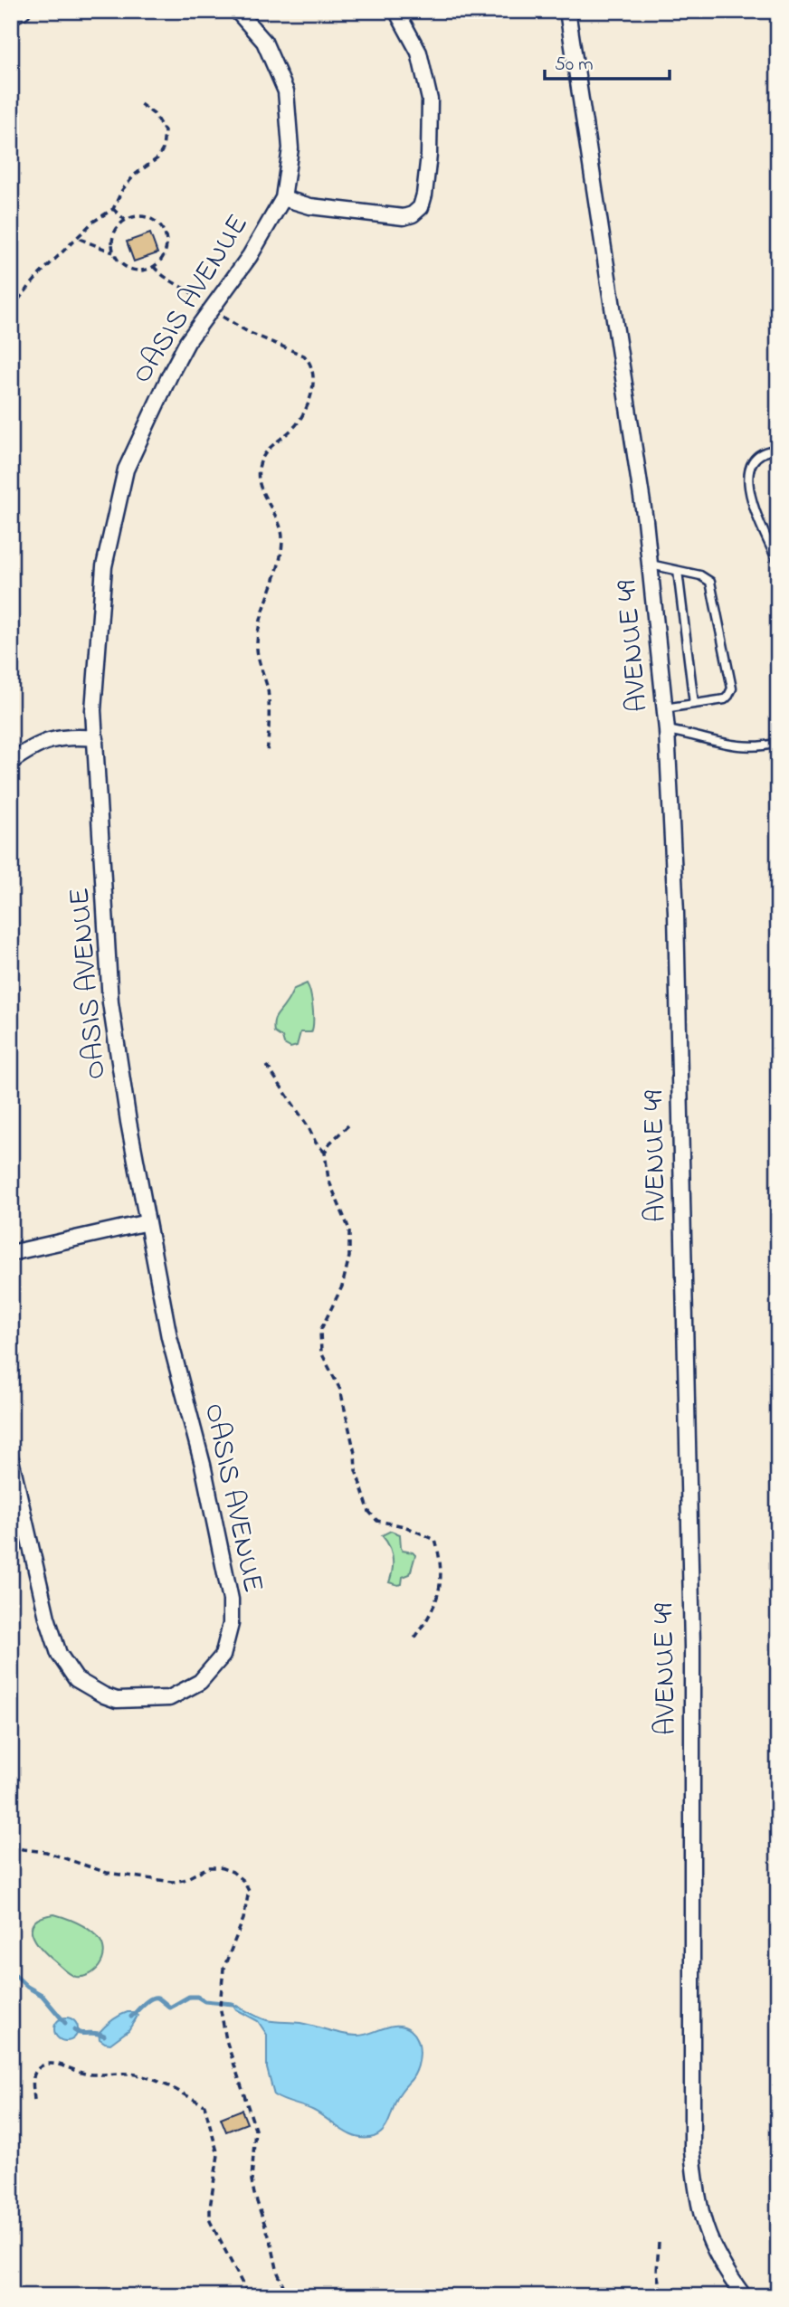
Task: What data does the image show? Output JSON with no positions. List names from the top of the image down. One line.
{"streets":{"street":["OASIS AVENUE","AVENUE 49"]},"scale_bar":"50 m"}
